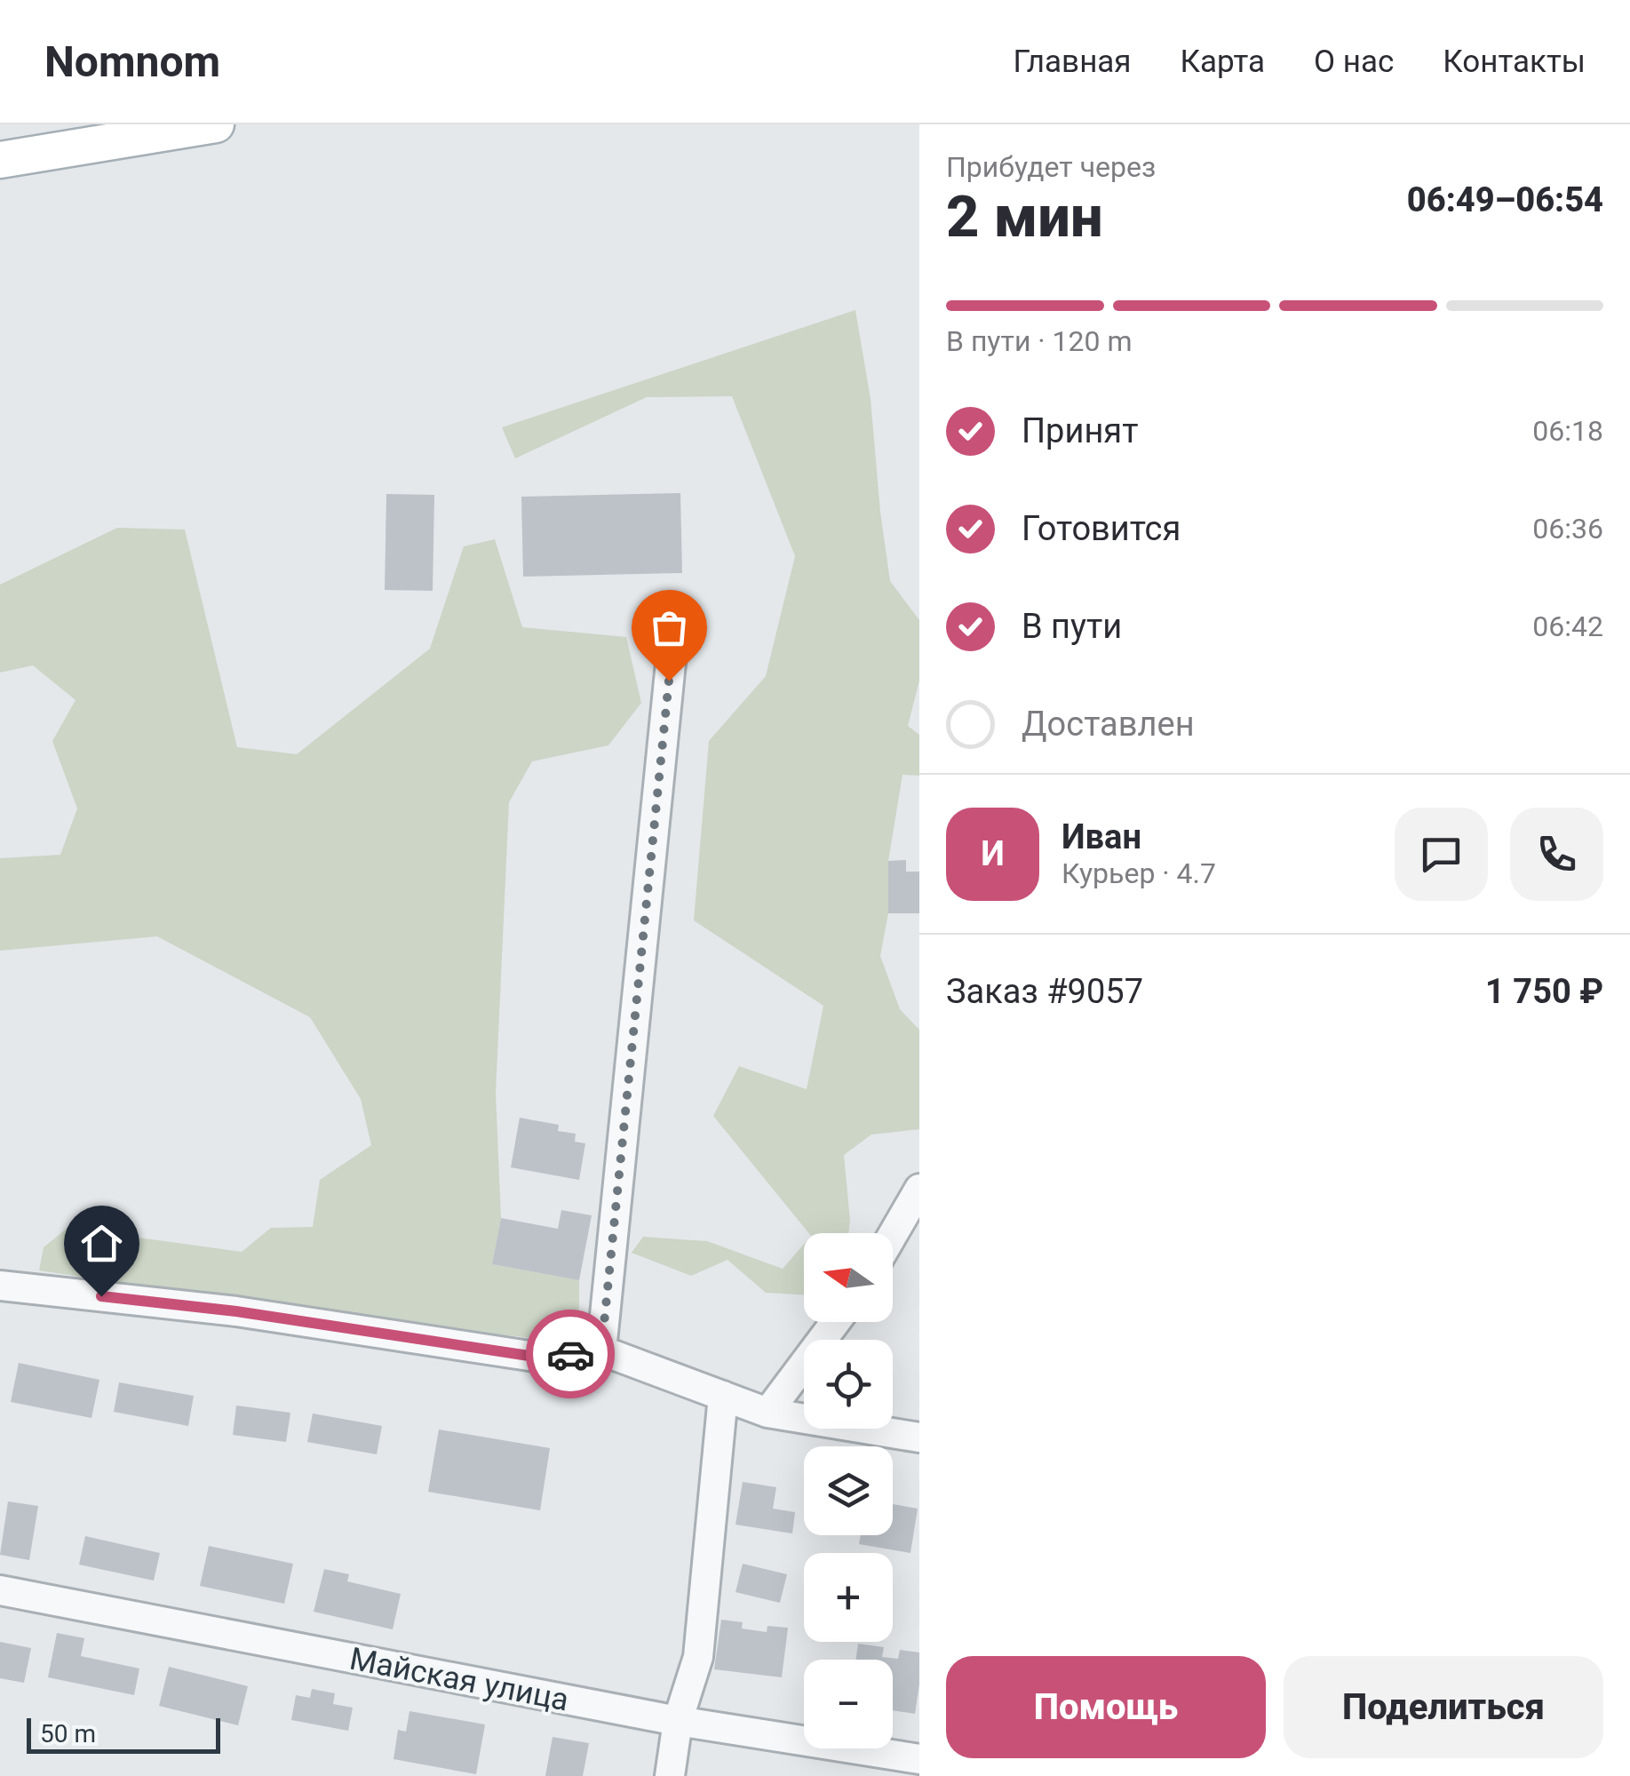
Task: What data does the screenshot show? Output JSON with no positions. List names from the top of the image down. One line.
{"streets":{"street":["Майская улица"]},"scale_bar":"50 m","north":"left","page":{"header":"Nomnom","nav":["Главная","Карта","О нас","Контакты"],"heading":["2 мин","Прибудет через","06:49–06:54"],"panel":["Иван","Курьер · 4.7","Заказ #9057","1 750 ₽"],"bar":"В пути · 120 m","list":[["Принят","06:18"],["Готовится","06:36"],["В пути","06:42"],"Доставлен"],"round":"И","map_buttons":["+","−"],"buttons":["Помощь","Поделиться"],"scale":"50 m"}}
